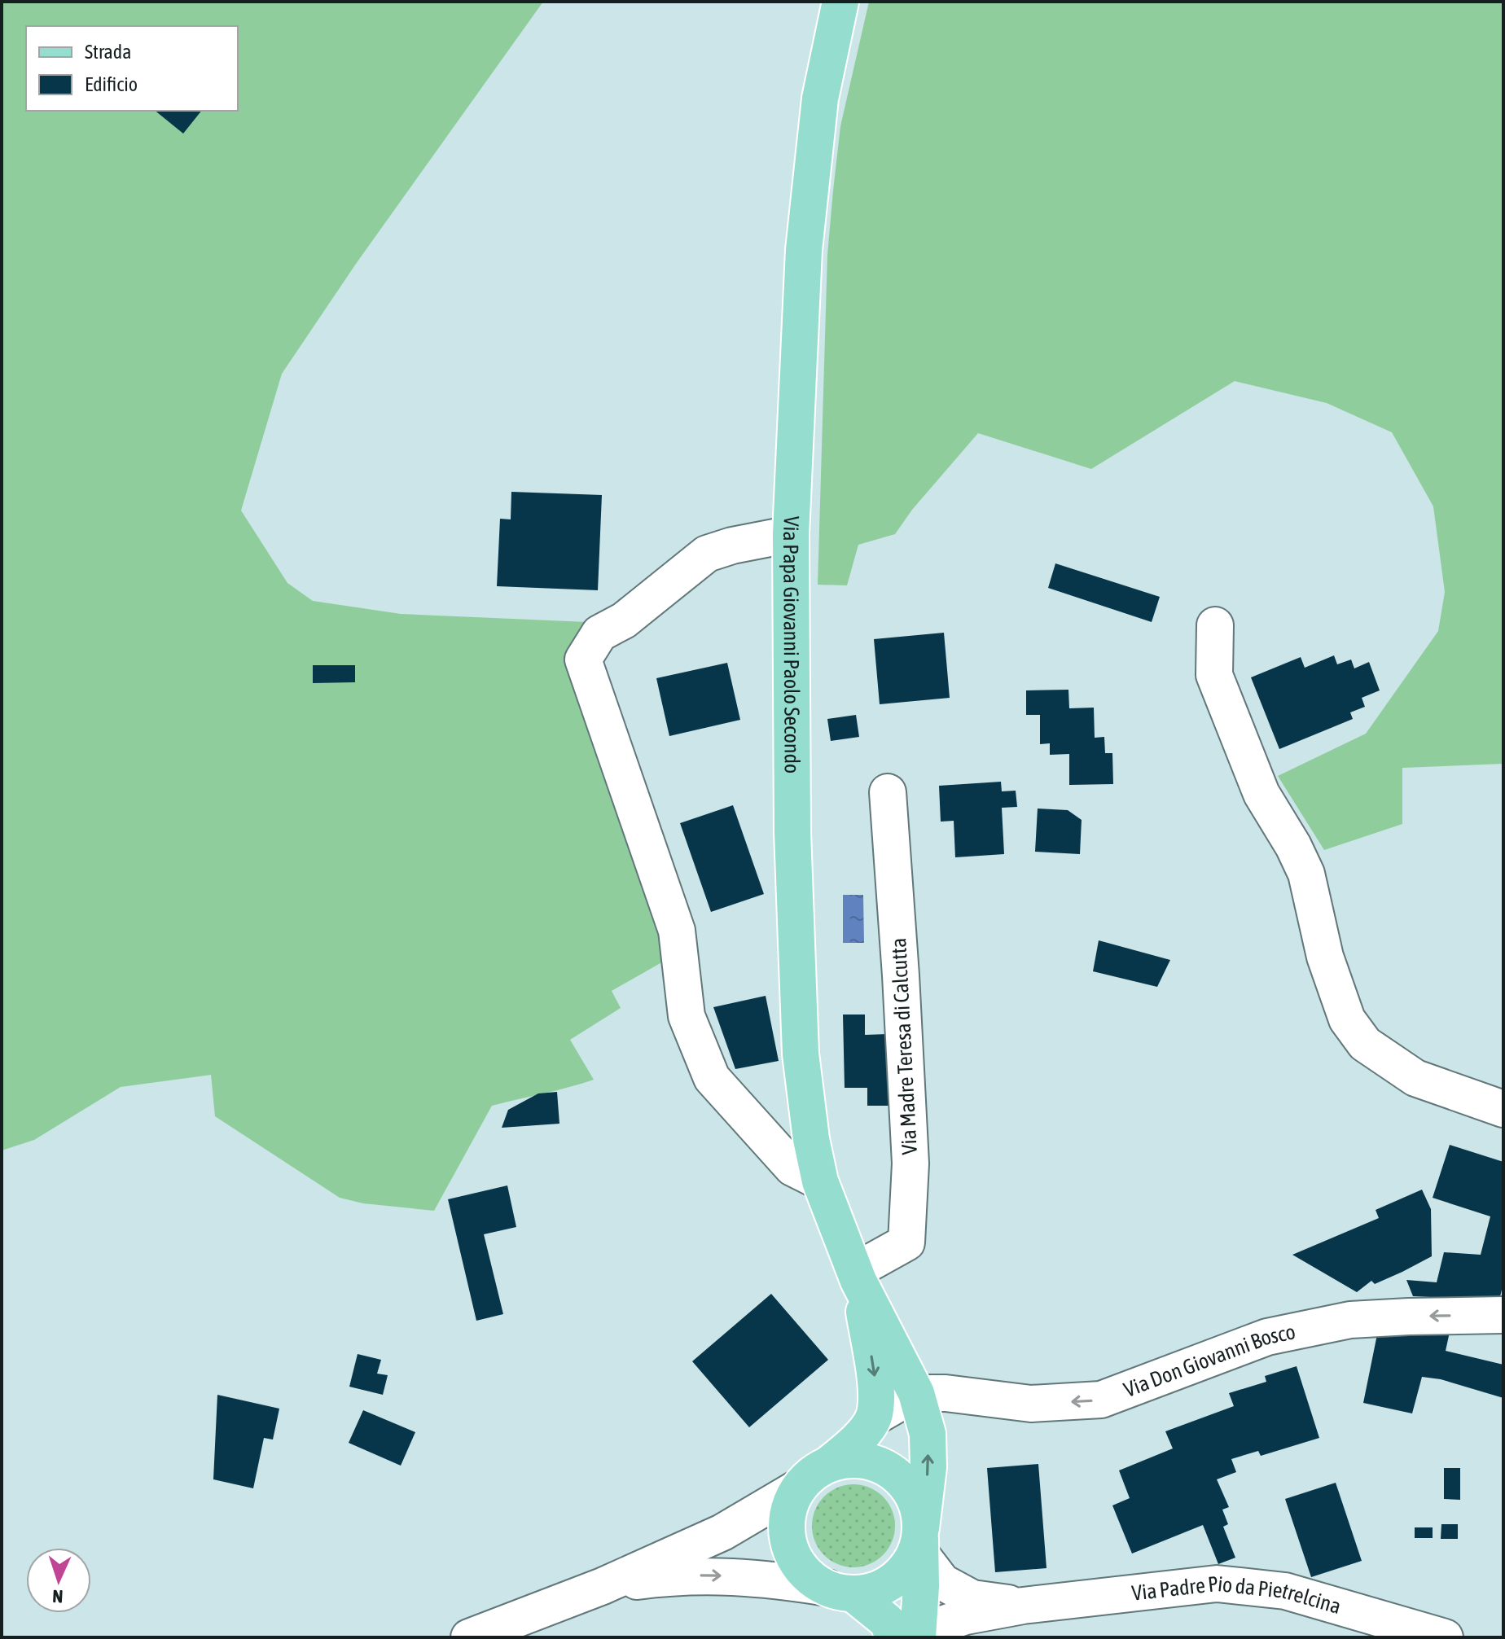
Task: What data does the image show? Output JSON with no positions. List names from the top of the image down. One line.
{"streets":{"main road":["Via Papa Giovanni Paolo Secondo"],"street":["Via Madre Teresa di Calcutta","Via Don Giovanni Bosco","Via Padre Pio da Pietrelcina"]},"crossings":[["Via Papa Giovanni Paolo Secondo","Via Madre Teresa di Calcutta"]],"one_way":["Via Don Giovanni Bosco"],"legend":["Strada","Edificio"],"north":"bottom"}
